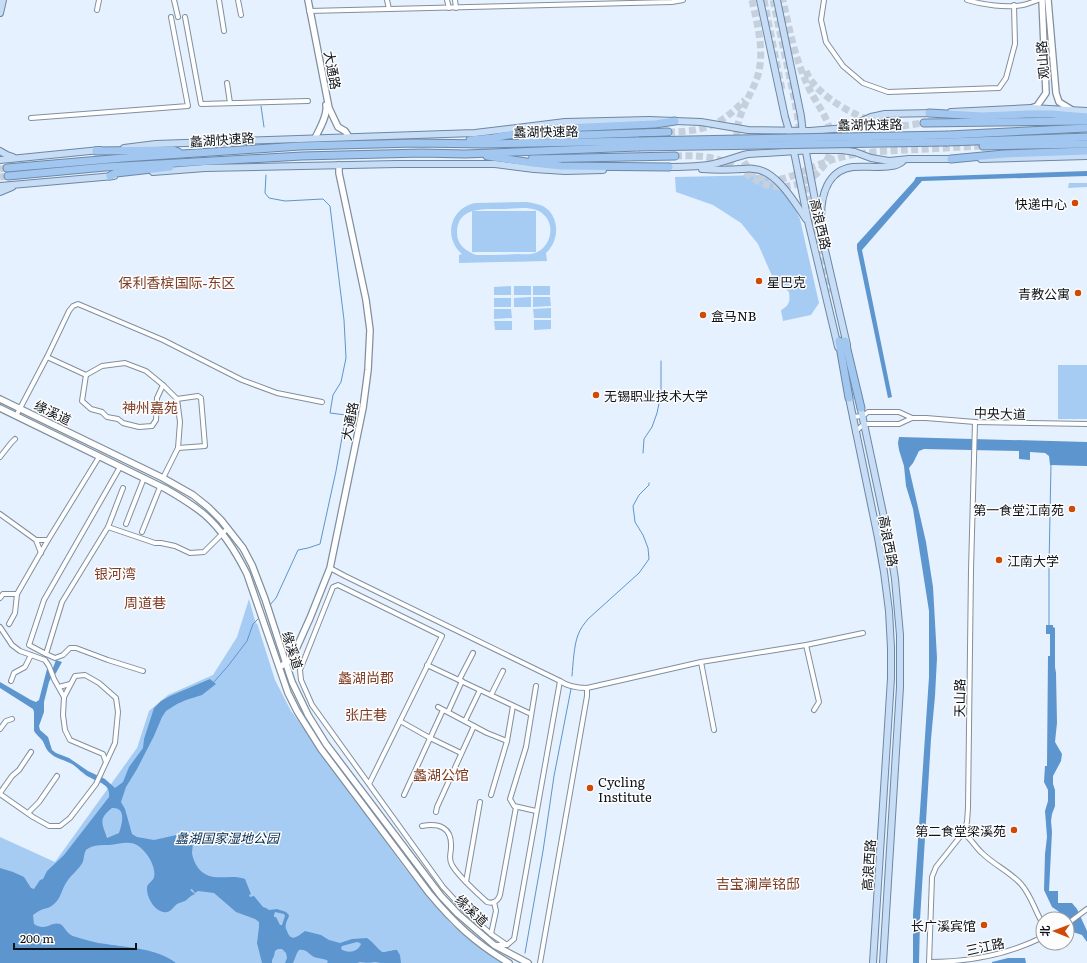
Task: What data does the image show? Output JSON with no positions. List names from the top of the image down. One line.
{"streets":{"highway":["蠡湖快速路"],"main road":["观山路","大通路","高浪西路","缘溪道"],"street":["中央大道","天山路","三江路"]},"crossings":[["大通路","缘溪道"],["中央大道","天山路"],["天山路","三江路"]],"districts":["保利香槟国际-东区","神州嘉苑","银河湾","周道巷","蠡湖尚郡","张庄巷","蠡湖公馆","吉宝澜岸铭邸"],"parks":["蠡湖国家湿地公园"],"places":["快递中心","星巴克","青教公寓","盒马NB","无锡职业技术大学","第一食堂江南苑","江南大学","Cycling Institute","第二食堂梁溪苑","长广溪宾馆"],"scale_bar":"200 m","north":"left"}
